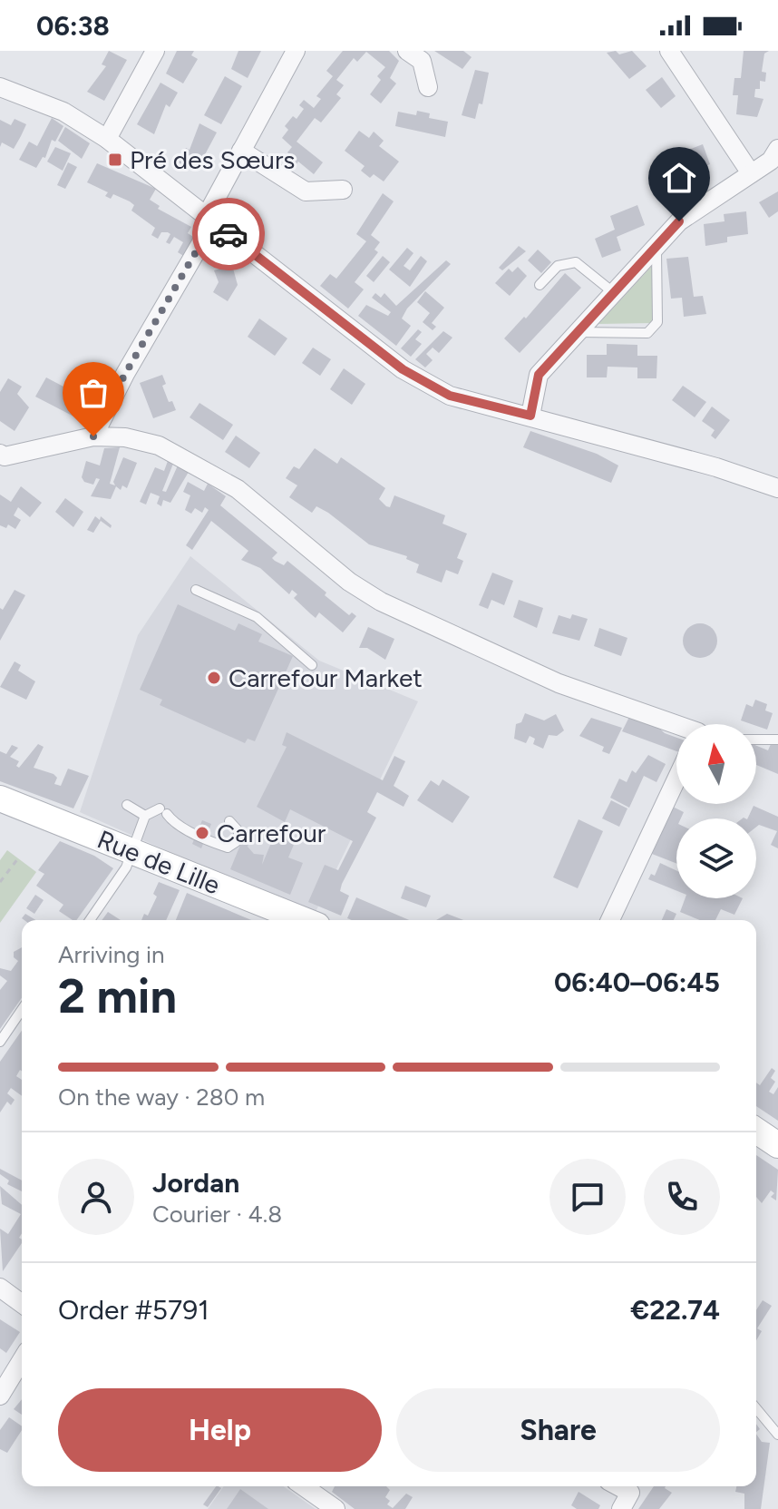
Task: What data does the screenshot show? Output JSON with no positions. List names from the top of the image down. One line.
{"streets":{"main road":["Rue de Lille"]},"places":{"transit":["Pré des Sœurs"],"other":["Carrefour Market","Carrefour"]},"north":"top","page":{"status":"06:38","heading":["2 min","Arriving in","06:40–06:45"],"panel":["Jordan","Courier · 4.8","Order #5791","€22.74"],"bar":"On the way · 280 m","buttons":["Help","Share"]}}
